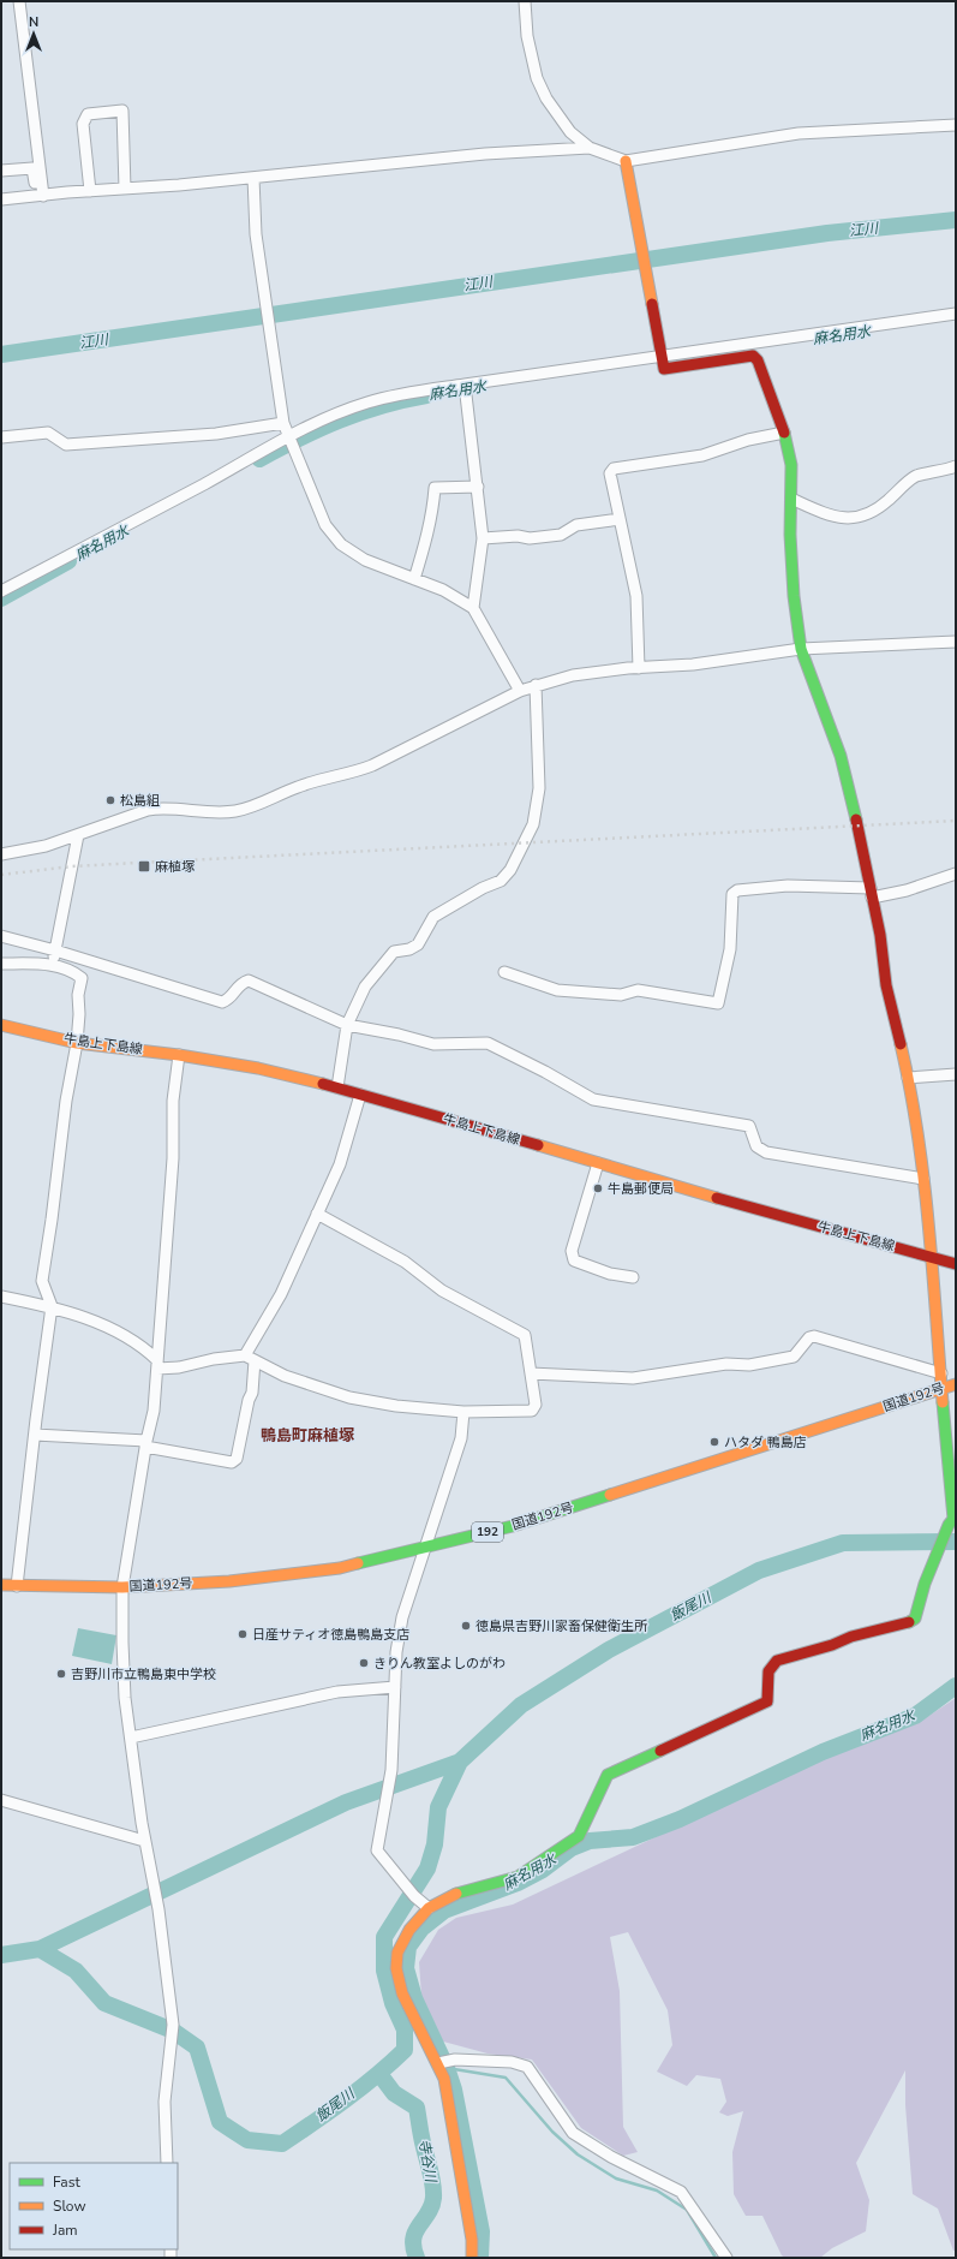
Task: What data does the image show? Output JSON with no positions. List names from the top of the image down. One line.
{"streets":{"main road":["牛島上下島線","国道192号","192"]},"districts":["鴨島町麻植塚"],"water":["江川","麻名用水","飯尾川","寺谷川"],"places":{"other":["松島組","牛島郵便局","ハタダ 鴨島店","徳島県吉野川家畜保健衛生所","日産サティオ徳島鴨島支店","きりん教室よしのがわ","吉野川市立鴨島東中学校"],"transit":["麻植塚"]},"legend":["Fast","Slow","Jam"],"north":"top"}
